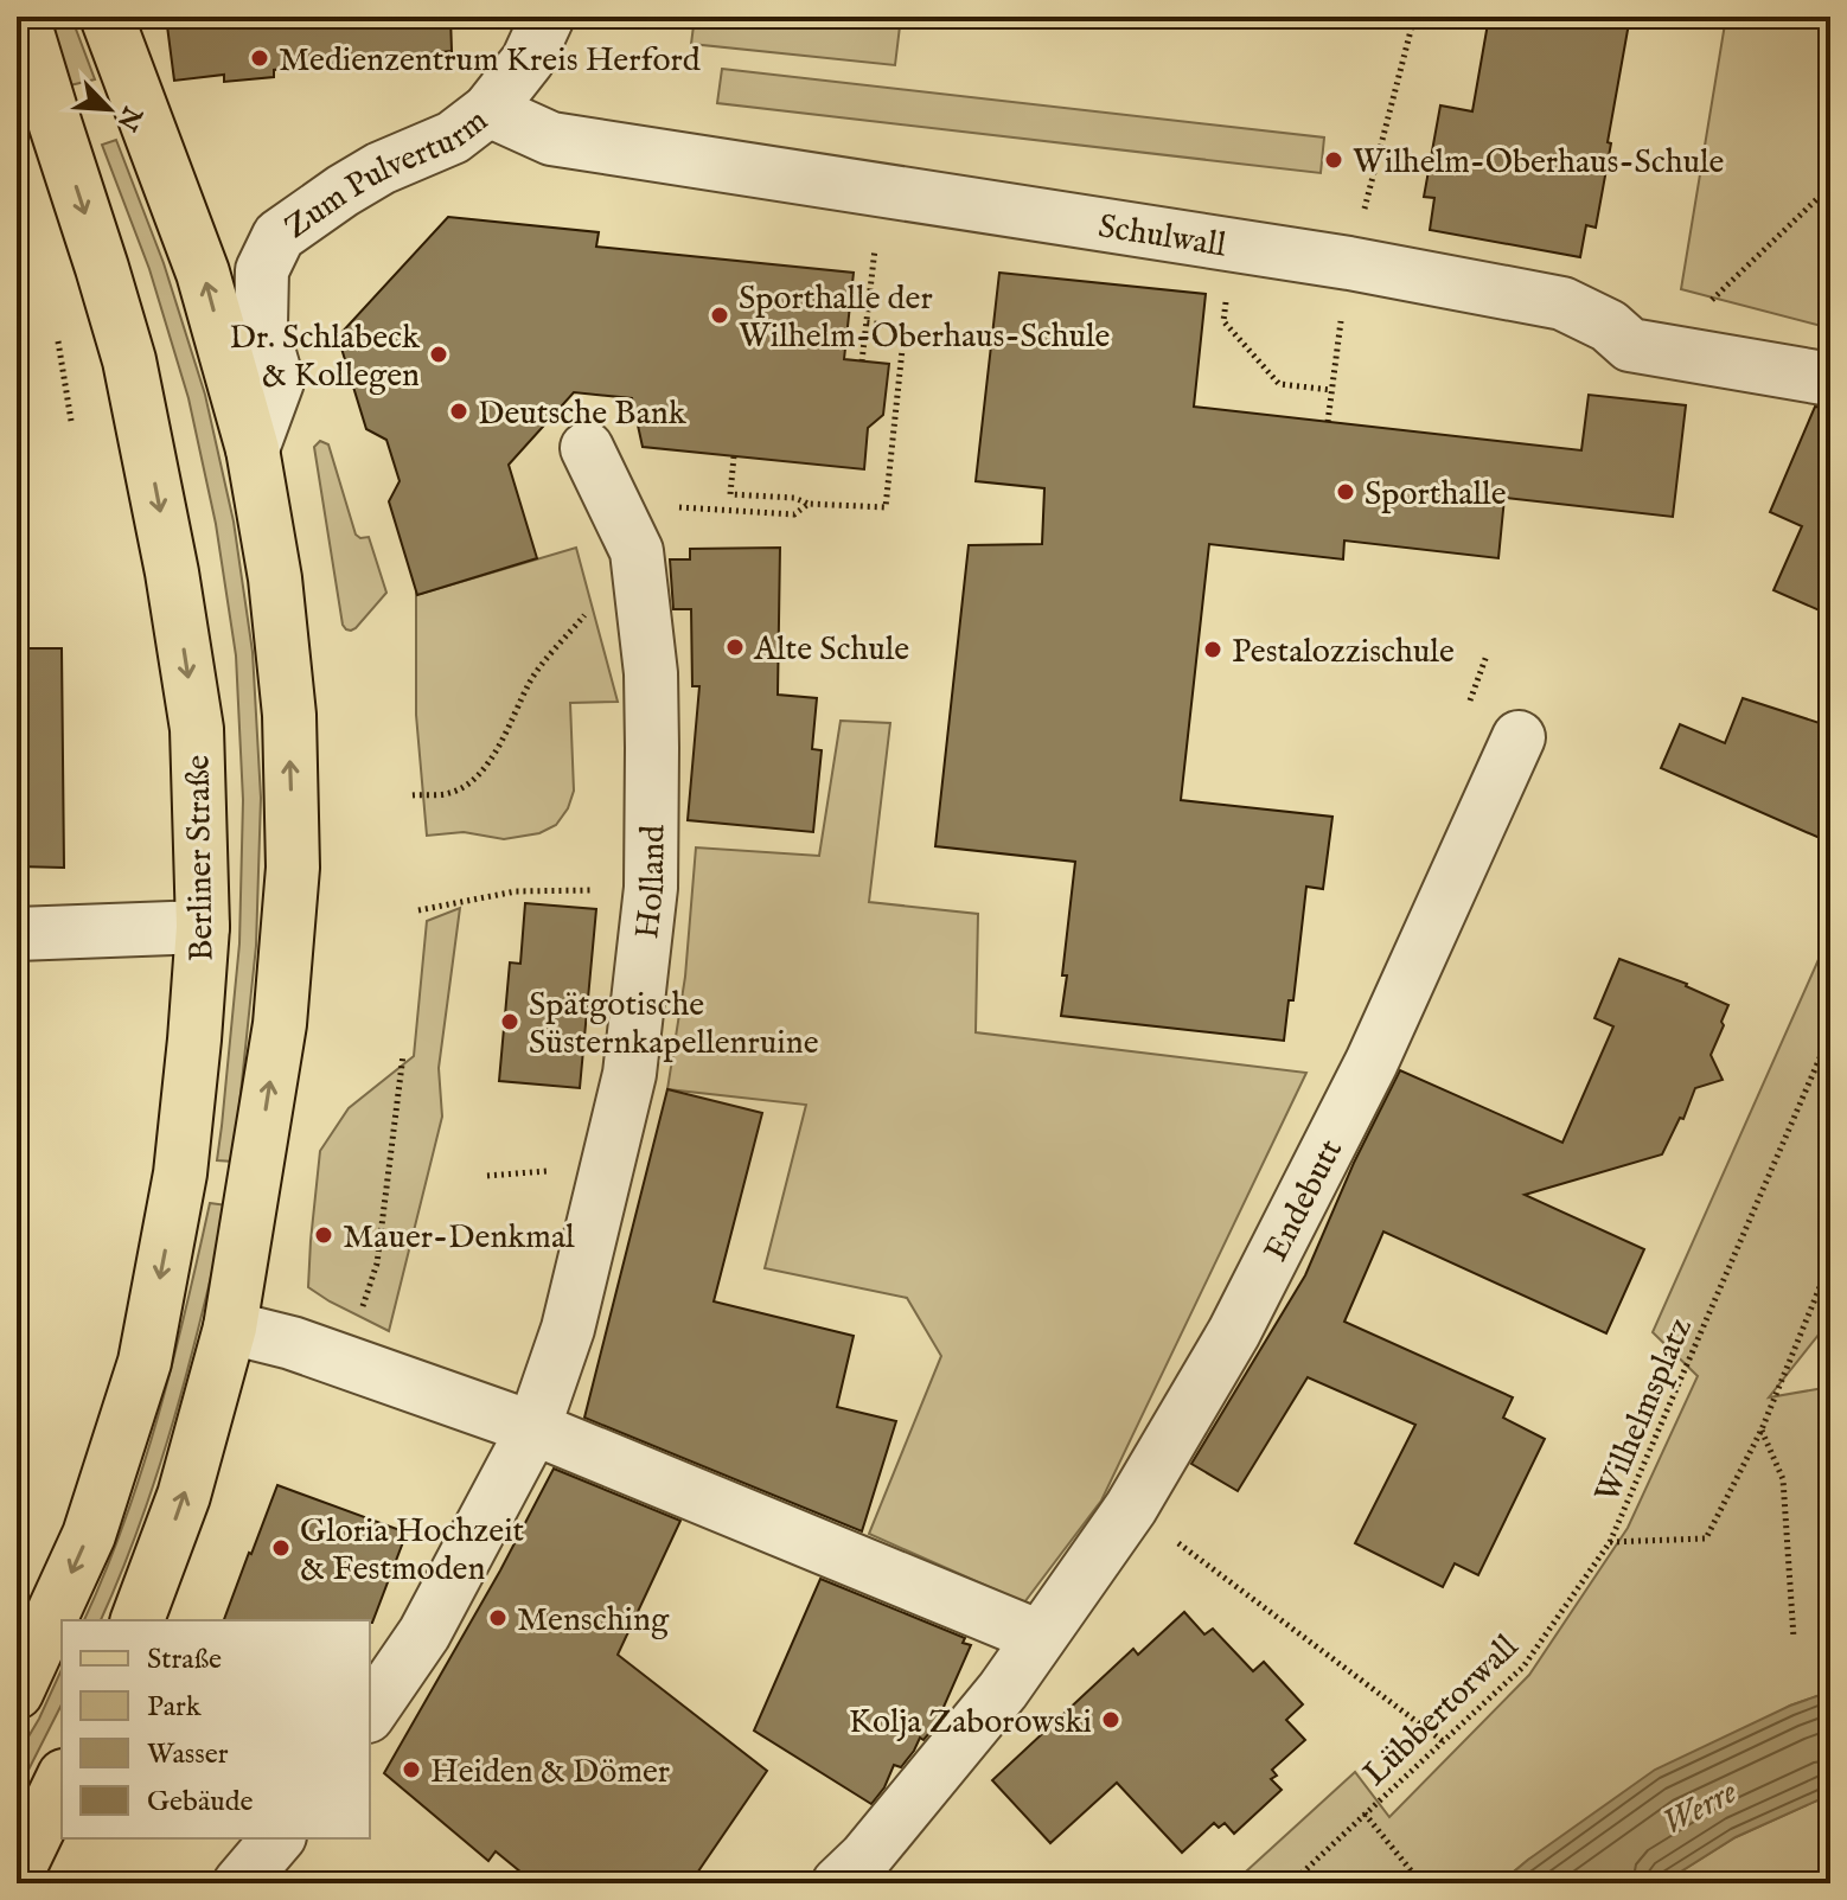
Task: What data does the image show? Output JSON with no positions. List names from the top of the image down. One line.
{"streets":{"main road":["Berliner Straße"],"street":["Zum Pulverturm","Schulwall","Holland","Endebutt"],"path":["Wilhelmsplatz","Lübbertorwall"]},"crossings":[["Zum Pulverturm","Schulwall"],["Wilhelmsplatz","Lübbertorwall"]],"water":["Werre"],"places":["Medienzentrum Kreis Herford","Wilhelm-Oberhaus-Schule","Sporthalle der Wilhelm-Oberhaus-Schule","Dr. Schlabeck & Kollegen","Deutsche Bank","Sporthalle","Alte Schule","Pestalozzischule","Spätgotische Süsternkapellenruine","Mauer-Denkmal","Gloria Hochzeit & Festmoden","Mensching","Kolja Zaborowski","Heiden & Dömer"],"legend":["Straße","Park","Wasser","Gebäude"],"north":"bottom right"}
